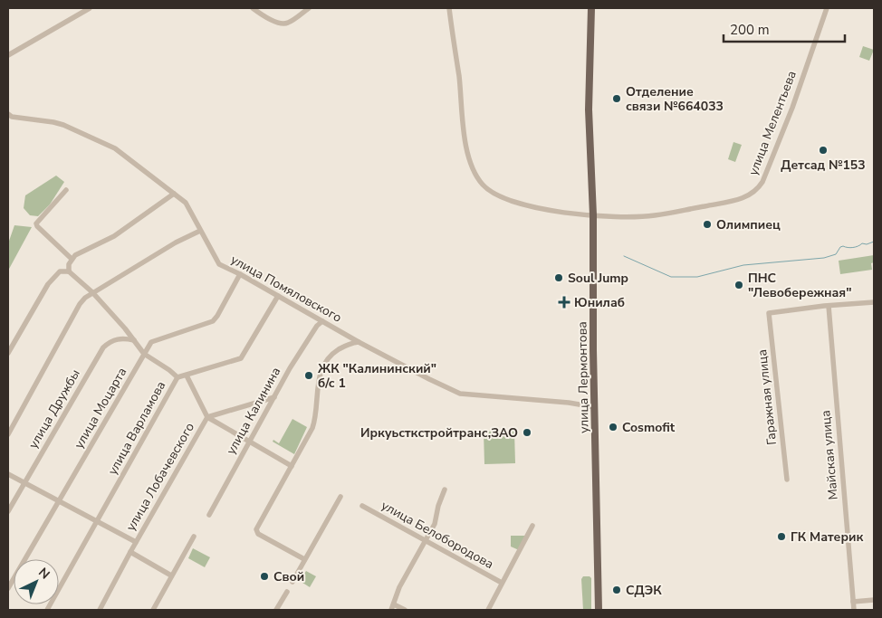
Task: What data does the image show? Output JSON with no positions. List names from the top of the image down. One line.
{"streets":{"main road":["улица Лермонтова"],"street":["улица Мелентьева","улица Помяловского","Гаражная улица","улица Моцарта","улица Дружбы","улица Калинина","улица Варламова","Майская улица","улица Лобачевского","улица Белобородова"]},"crossings":[["улица Мелентьева","улица Лермонтова"],["улица Помяловского","улица Лермонтова"],["улица Помяловского","улица Моцарта"],["улица Помяловского","улица Калинина"],["улица Помяловского","улица Варламова"],["Гаражная улица","Майская улица"],["улица Калинина","улица Лобачевского"]],"places":{"other":["Отделение связи №664033","Детсад №153","Олимпиец","Soul Jump","ПНС \"Левобережная\"","ЖК \"Калининский\" б/с 1","Cosmofit","Иркуьсткстройтранс,ЗАО","ГК Материк","Свой","СДЭК"],"health":["Юнилаб"]},"scale_bar":"200 m","north":"top right"}
